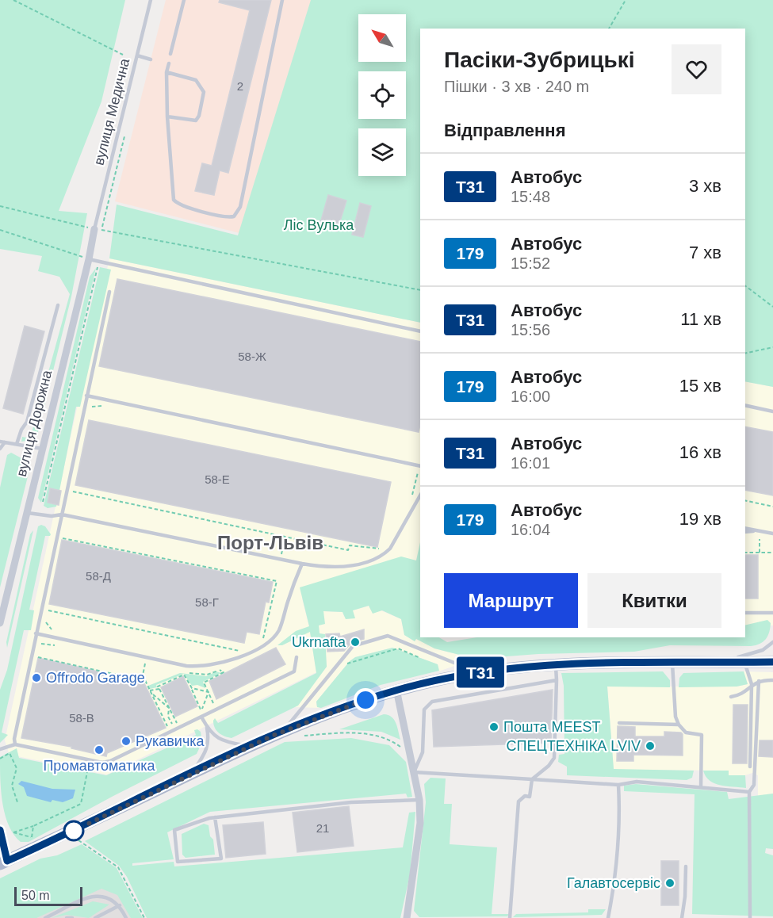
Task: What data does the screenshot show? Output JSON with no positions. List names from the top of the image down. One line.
{"streets":{"street":["вулиця Дорожна"],"lane":["вулиця Медична"]},"crossings":[["вулиця Медична","вулиця Дорожна"]],"districts":["Порт-Львів"],"parks":["Ліс Вулька"],"places":["Ukrnafta","Offrodo Garage","Пошта MEEST","Рукавичка","СПЕЦТЕХНІКА LVIV","Промавтоматика","Галавтосервіс"],"lines":["bus line Т31"],"house_numbers":["2","58-Ж","58-Е","58-Д","58-Г","58-В","21"],"scale_bar":"50 m","north":"top left","page":{"on_map":"Т31","heading":[["Пасіки-Зубрицькі","Пішки · 3 хв · 240 m"],"Відправлення"],"list":[{"mark":"Т31","name":"Автобус","note":"15:48","value":"3 хв"},{"mark":"179","name":"Автобус","note":"15:52","value":"7 хв"},{"mark":"Т31","name":"Автобус","note":"15:56","value":"11 хв"},{"mark":"179","name":"Автобус","note":"16:00","value":"15 хв"},{"mark":"Т31","name":"Автобус","note":"16:01","value":"16 хв"},{"mark":"179","name":"Автобус","note":"16:04","value":"19 хв"}],"buttons":["Маршрут","Квитки"],"scale":"50 m"}}
